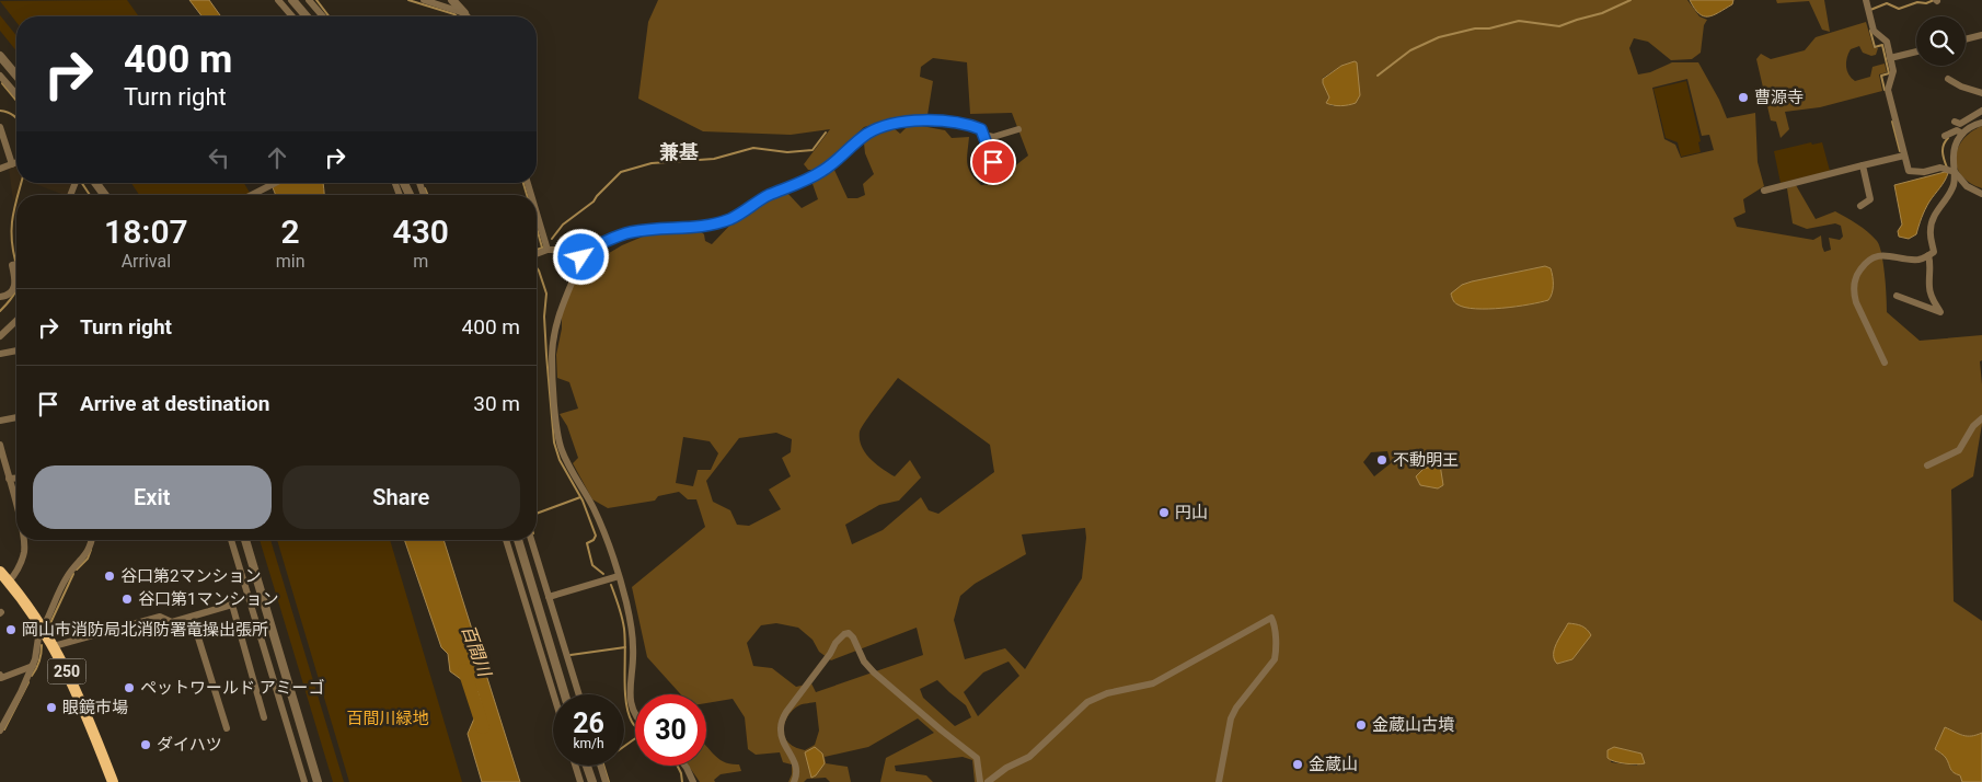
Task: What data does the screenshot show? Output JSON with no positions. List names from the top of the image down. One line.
{"streets":{"highway":["250"]},"districts":["兼基"],"water":["百間川"],"parks":["百間川緑地"],"places":["曹源寺","不動明王","円山","谷口第2マンション","谷口第1マンション","岡山市消防局北消防署竜操出張所","ペットワールド アミーゴ","眼鏡市場","金蔵山古墳","ダイハツ","金蔵山"],"page":{"turn":["400 m","Turn right"],"eta":["18:07","Arrival","2","min","430","m"],"list":[{"name":"Turn right","value":"400 m"},{"name":"Arrive at destination","value":"30 m"}],"buttons":["Exit","Share"],"speed":"26 km/h","limit":"30"}}
